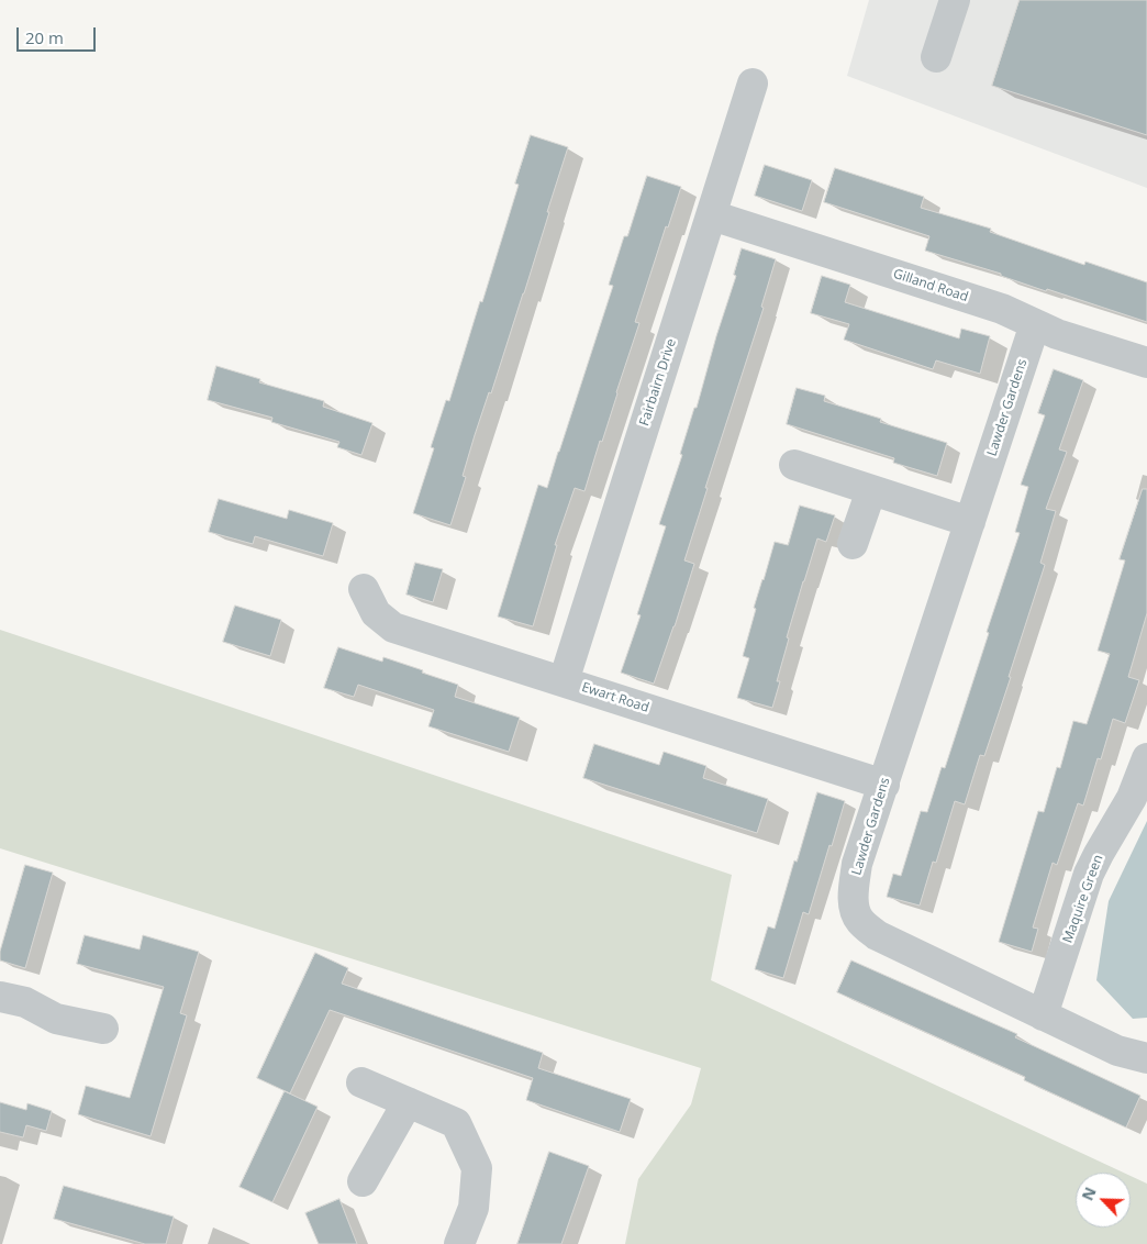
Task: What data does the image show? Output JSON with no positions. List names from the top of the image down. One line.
{"streets":{"street":["Gilland Road","Fairbairn Drive","Lawder Gardens","Ewart Road","Maquire Green"]},"crossings":[["Gilland Road","Fairbairn Drive"],["Gilland Road","Lawder Gardens"],["Fairbairn Drive","Ewart Road"],["Lawder Gardens","Ewart Road"],["Lawder Gardens","Maquire Green"]],"scale_bar":"20 m","north":"top left"}
